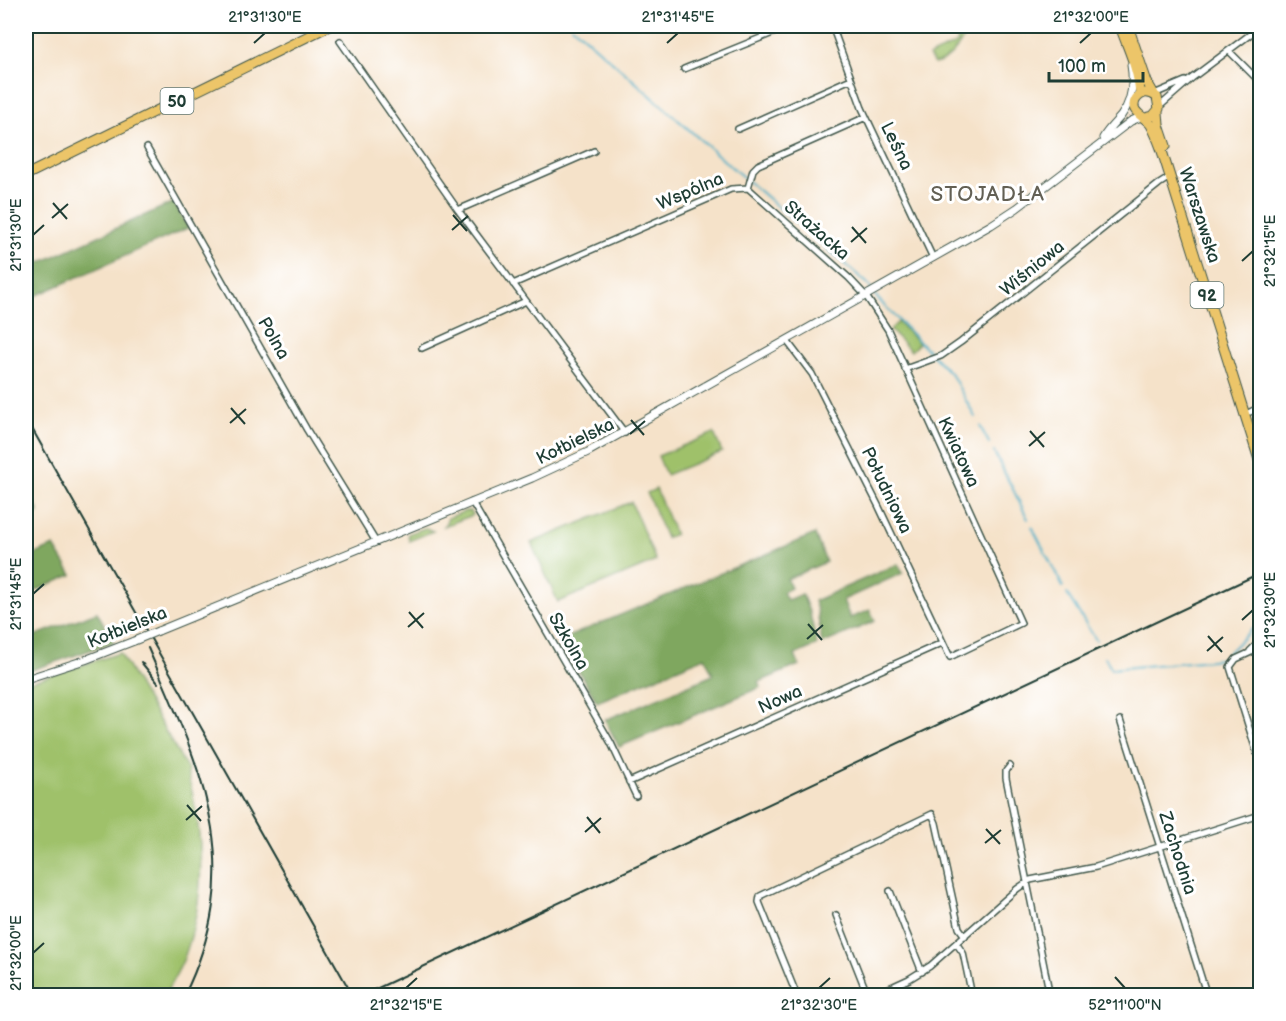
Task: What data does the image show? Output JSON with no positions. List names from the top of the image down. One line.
{"streets":{"main road":["50","Warszawska","92"],"street":["Leśna","Wspólna","Strażacka","Wiśniowa","Polna","Kołbielska","Kwiatowa","Południowa","Szkolna","Nowa","Zachodnia"]},"crossings":[["Leśna","Wspólna"],["Leśna","Kołbielska"],["Wspólna","Strażacka"],["Warszawska","Wiśniowa"],["Warszawska","92"],["Warszawska","Kołbielska"],["Strażacka","Kołbielska"],["Strażacka","Kwiatowa"],["Wiśniowa","Kwiatowa"],["92","Kołbielska"],["Polna","Kołbielska"],["Kołbielska","Kwiatowa"],["Kołbielska","Południowa"],["Kołbielska","Szkolna"],["Kwiatowa","Południowa"],["Południowa","Nowa"],["Szkolna","Nowa"]],"districts":["STOJADŁA"],"scale_bar":"100 m","coordinates":["21°31'30\"E","21°31'45\"E","21°32'00\"E","21°32'15\"E","21°32'30\"E","52°11'00\"N"]}
